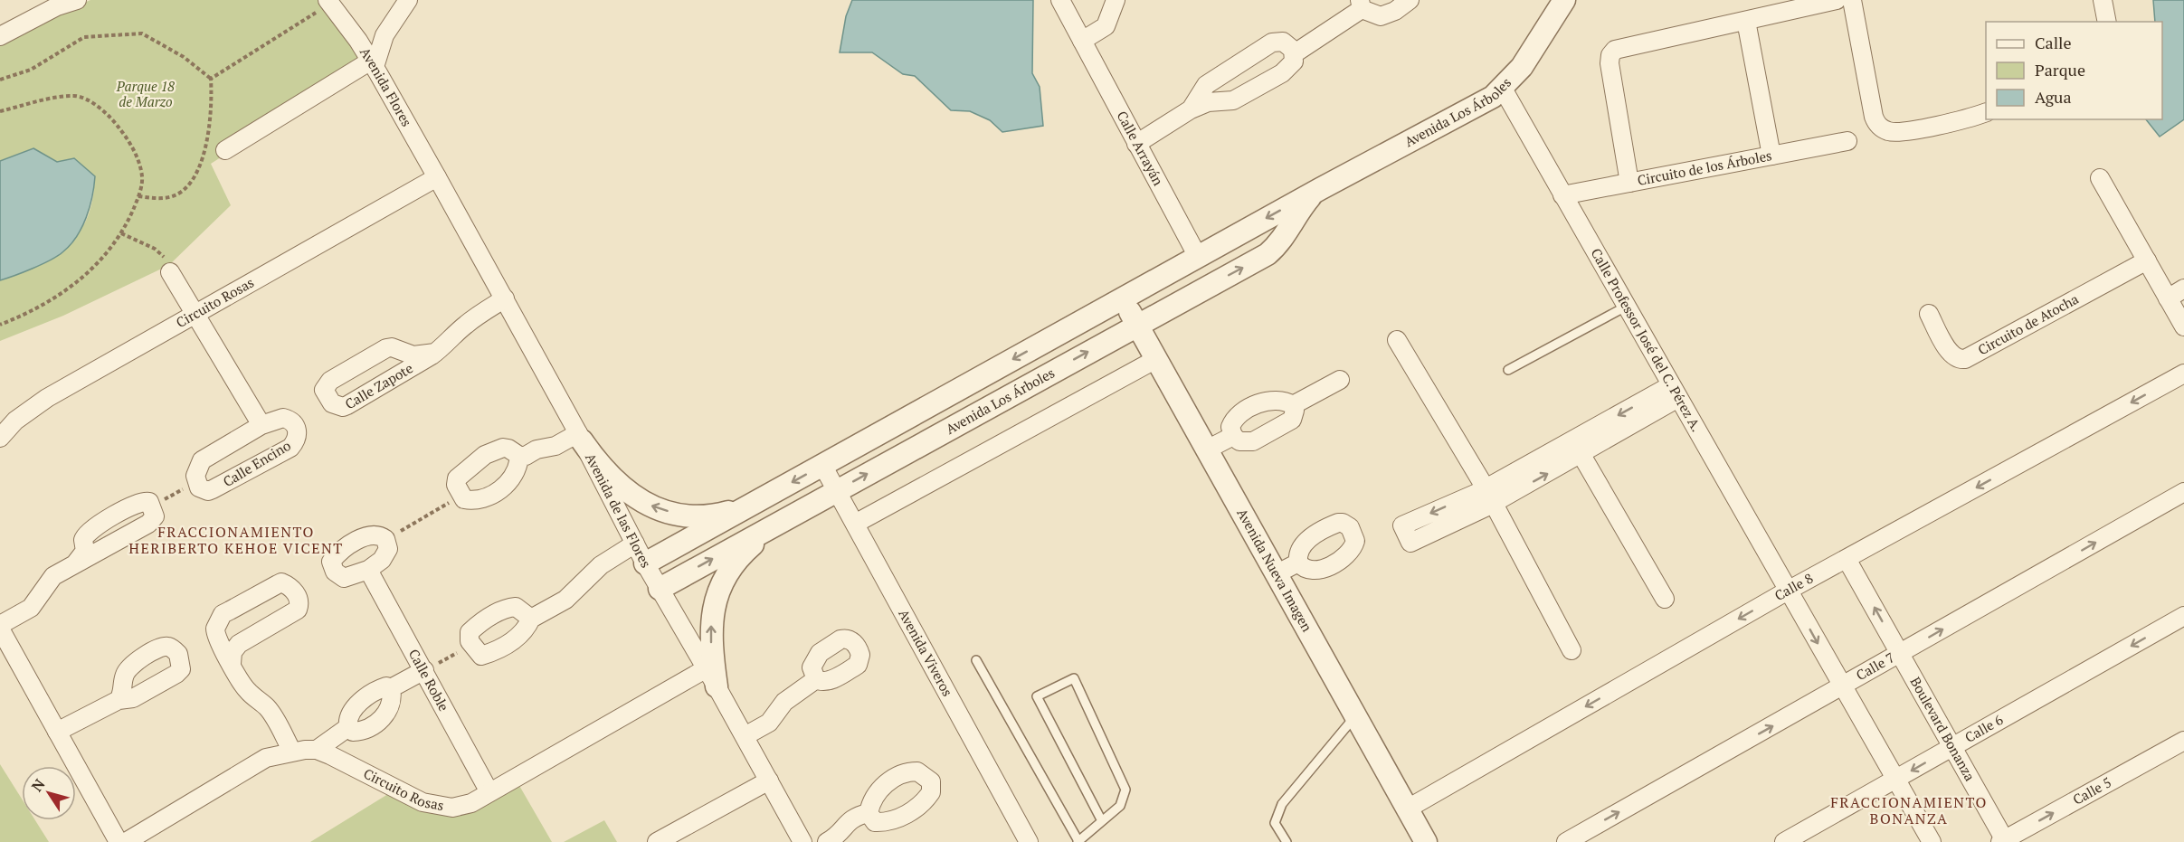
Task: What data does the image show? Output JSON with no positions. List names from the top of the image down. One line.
{"streets":{"street":["Avenida Flores","Avenida Los Árboles","Calle Arrayán","Circuito de los Árboles","Circuito Rosas","Circuito de Atocha","Calle Professor José del C. Pérez A.","Calle Zapote","Calle Encino","Avenida de las Flores","Avenida Nueva Imagen","Calle 8","Avenida Viveros","Calle 7","Calle Roble","Boulevard Bonanza","Calle 6","Calle 5"]},"crossings":[["Avenida Flores","Circuito Rosas"],["Avenida Flores","Avenida de las Flores"],["Avenida Los Árboles","Calle Arrayán"],["Avenida Los Árboles","Calle Professor José del C. Pérez A."],["Avenida Los Árboles","Avenida de las Flores"],["Avenida Los Árboles","Avenida Nueva Imagen"],["Avenida Los Árboles","Avenida Viveros"],["Circuito de los Árboles","Calle Professor José del C. Pérez A."],["Circuito Rosas","Avenida de las Flores"],["Circuito Rosas","Calle Roble"],["Calle Professor José del C. Pérez A.","Calle 8"],["Calle Zapote","Avenida de las Flores"],["Avenida Nueva Imagen","Calle 8"],["Calle 8","Boulevard Bonanza"],["Calle 7","Boulevard Bonanza"],["Boulevard Bonanza","Calle 6"],["Boulevard Bonanza","Calle 5"]],"one_way":["Calle 8","Calle 7","Calle 6","Calle 5"],"districts":["FRACCIONAMIENTO HERIBERTO KEHOE VICENT","FRACCIONAMIENTO BONANZA"],"parks":["Parque 18 de Marzo"],"legend":["Calle","Parque","Agua"],"north":"top left"}
